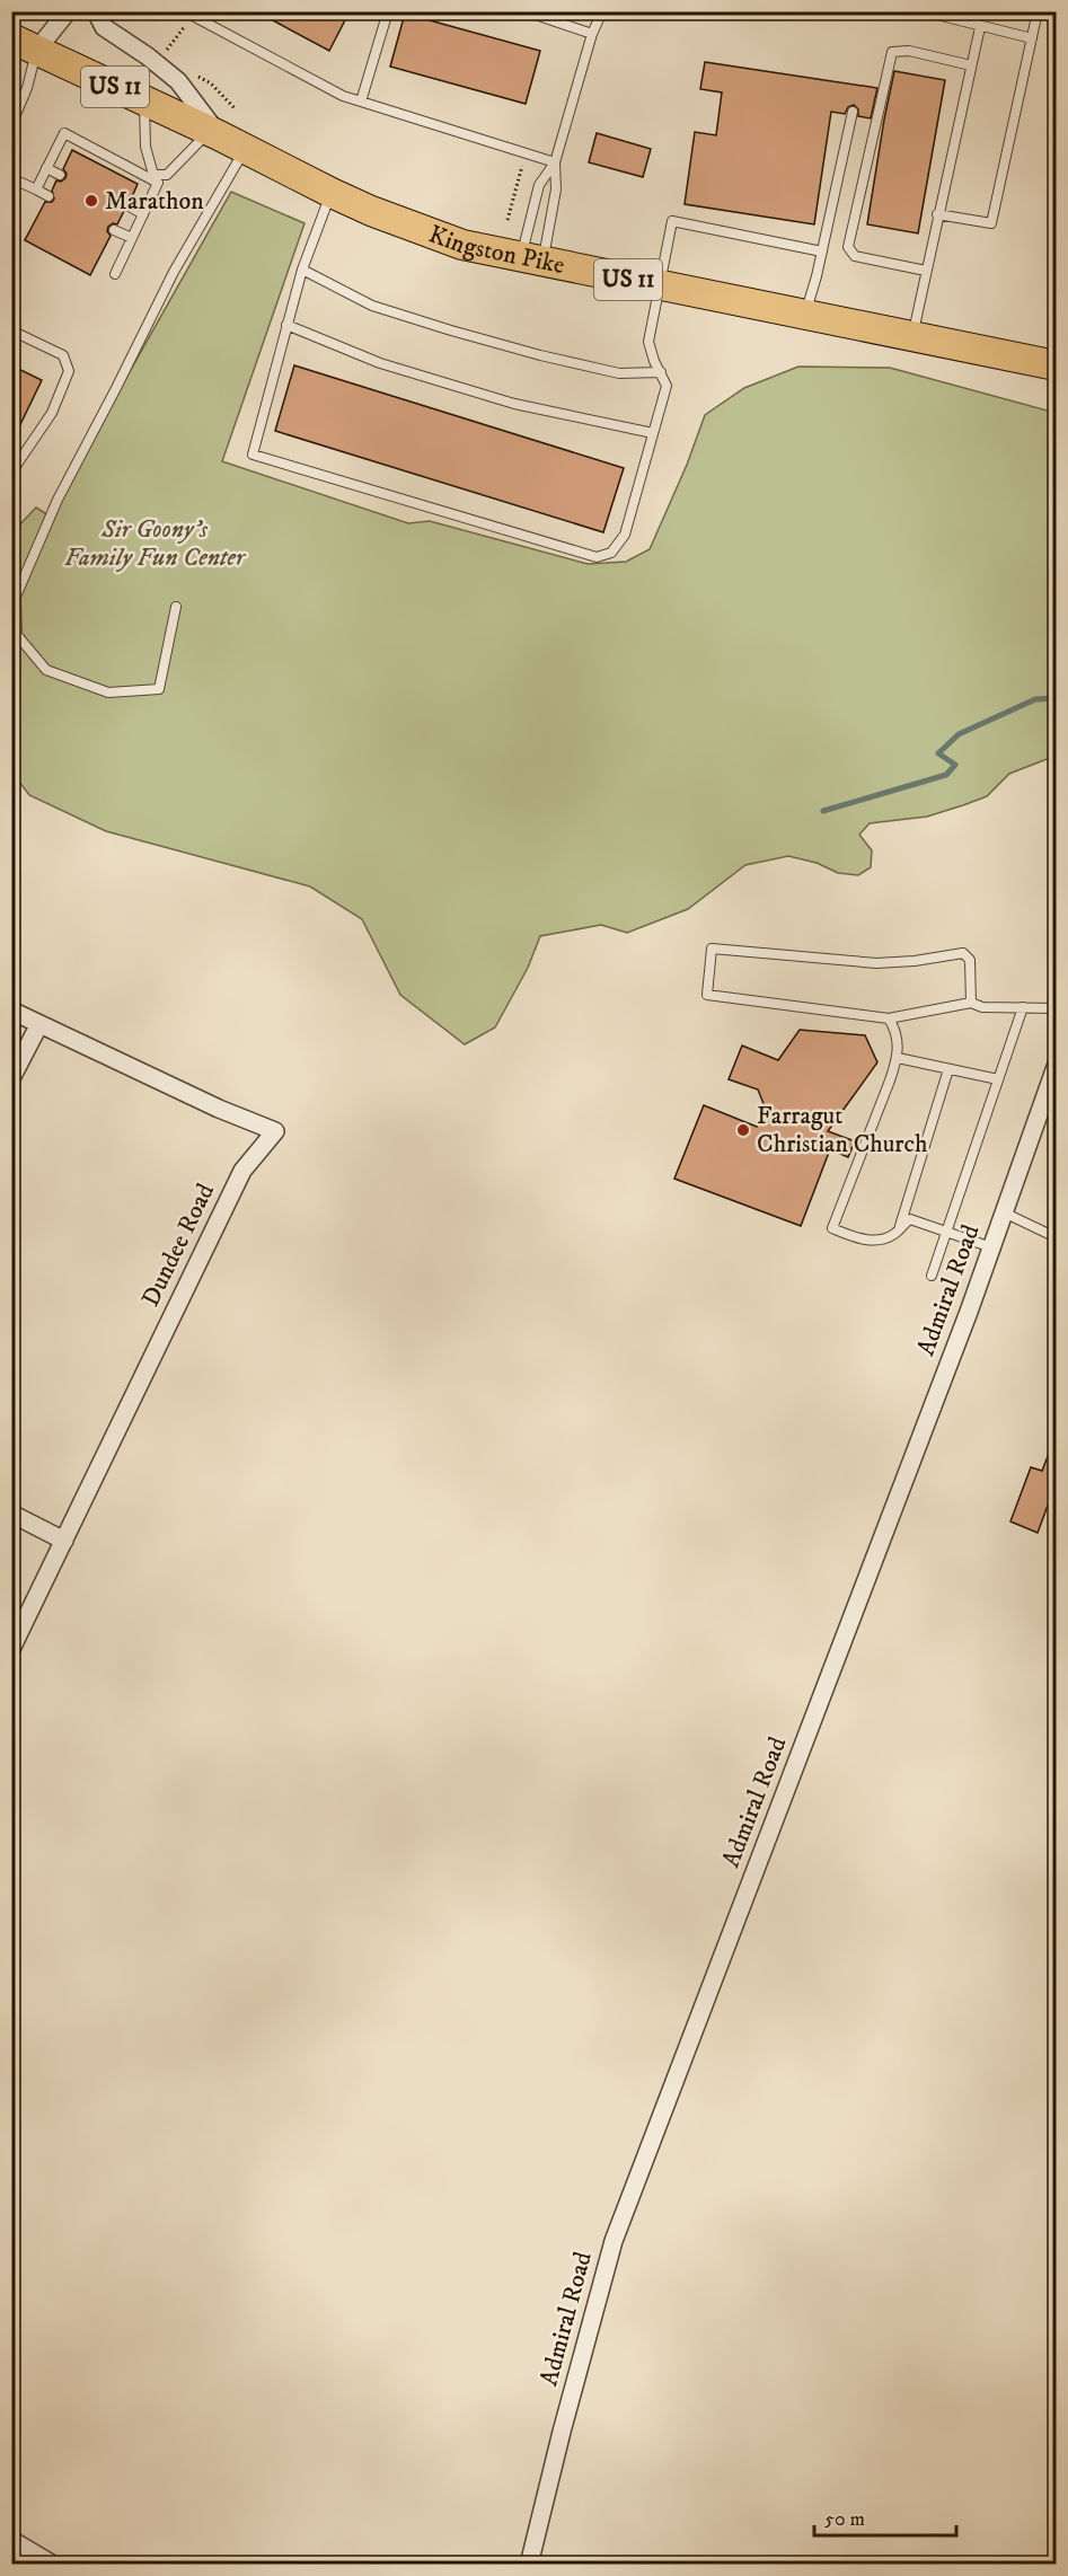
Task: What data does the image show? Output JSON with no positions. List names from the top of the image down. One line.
{"streets":{"main road":["US 11","Kingston Pike"],"street":["Dundee Road","Admiral Road"]},"parks":["Sir Goony's Family Fun Center"],"places":["Marathon","Farragut Christian Church"],"scale_bar":"50 m"}
